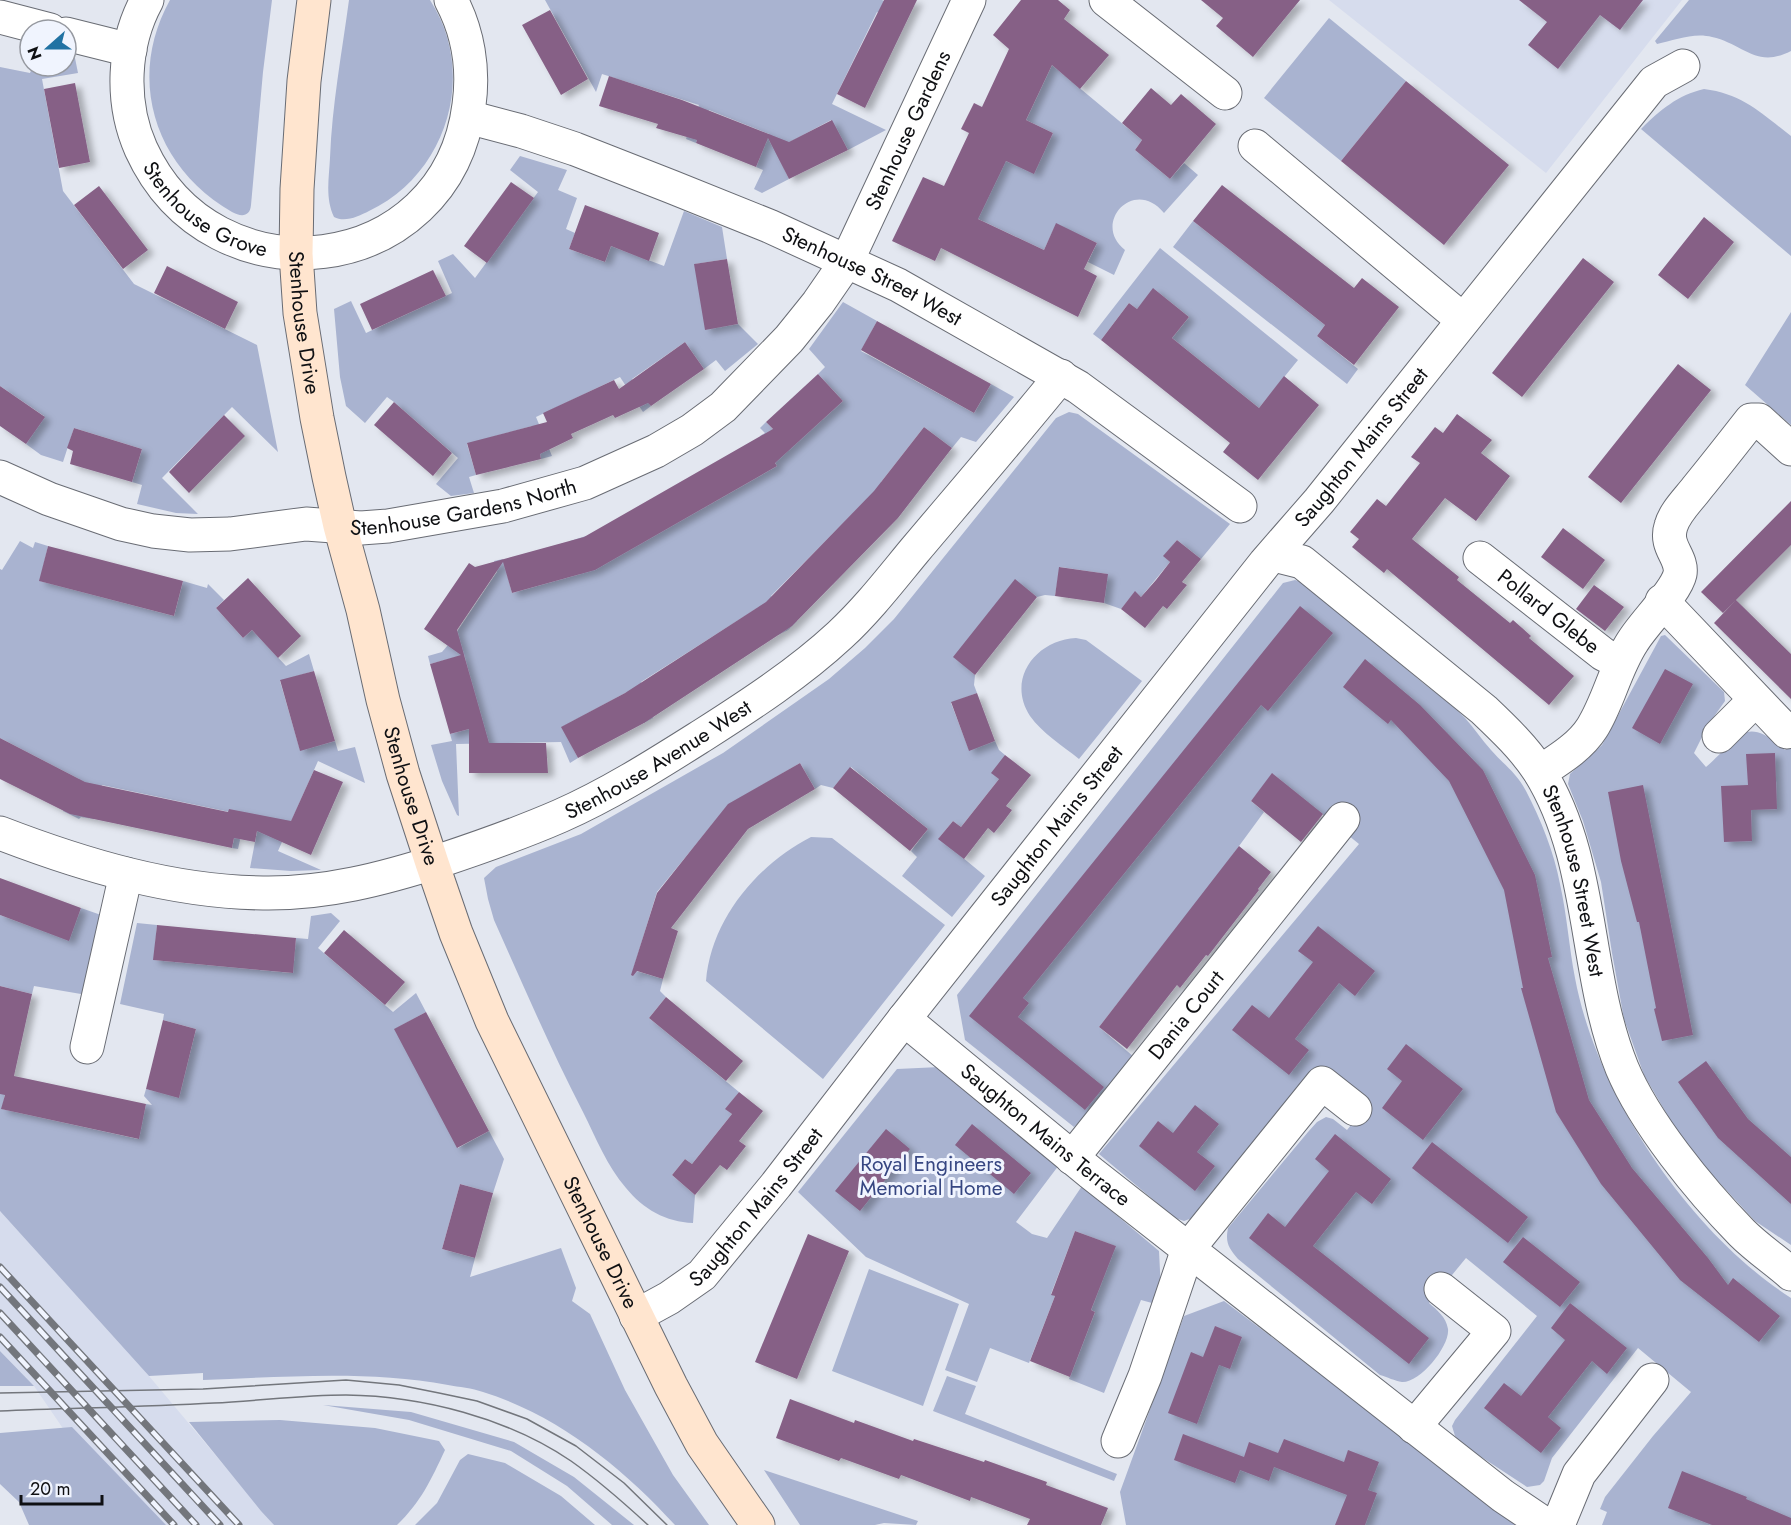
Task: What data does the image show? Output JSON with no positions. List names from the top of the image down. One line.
{"streets":{"street":["Stenhouse Gardens","Stenhouse Grove","Stenhouse Street West","Stenhouse Drive","Saughton Mains Street","Stenhouse Gardens North","Pollard Glebe","Stenhouse Avenue West","Dania Court","Saughton Mains Terrace"]},"crossings":[["Stenhouse Gardens","Stenhouse Street West"],["Stenhouse Gardens","Stenhouse Gardens North"],["Stenhouse Grove","Stenhouse Street West"],["Stenhouse Grove","Stenhouse Drive"],["Stenhouse Street West","Saughton Mains Street"],["Stenhouse Street West","Stenhouse Gardens North"],["Stenhouse Street West","Stenhouse Avenue West"],["Stenhouse Drive","Saughton Mains Street"],["Stenhouse Drive","Stenhouse Gardens North"],["Stenhouse Drive","Stenhouse Avenue West"],["Saughton Mains Street","Saughton Mains Terrace"],["Dania Court","Saughton Mains Terrace"]],"parks":["Royal Engineers Memorial Home"],"scale_bar":"20 m","north":"left"}
